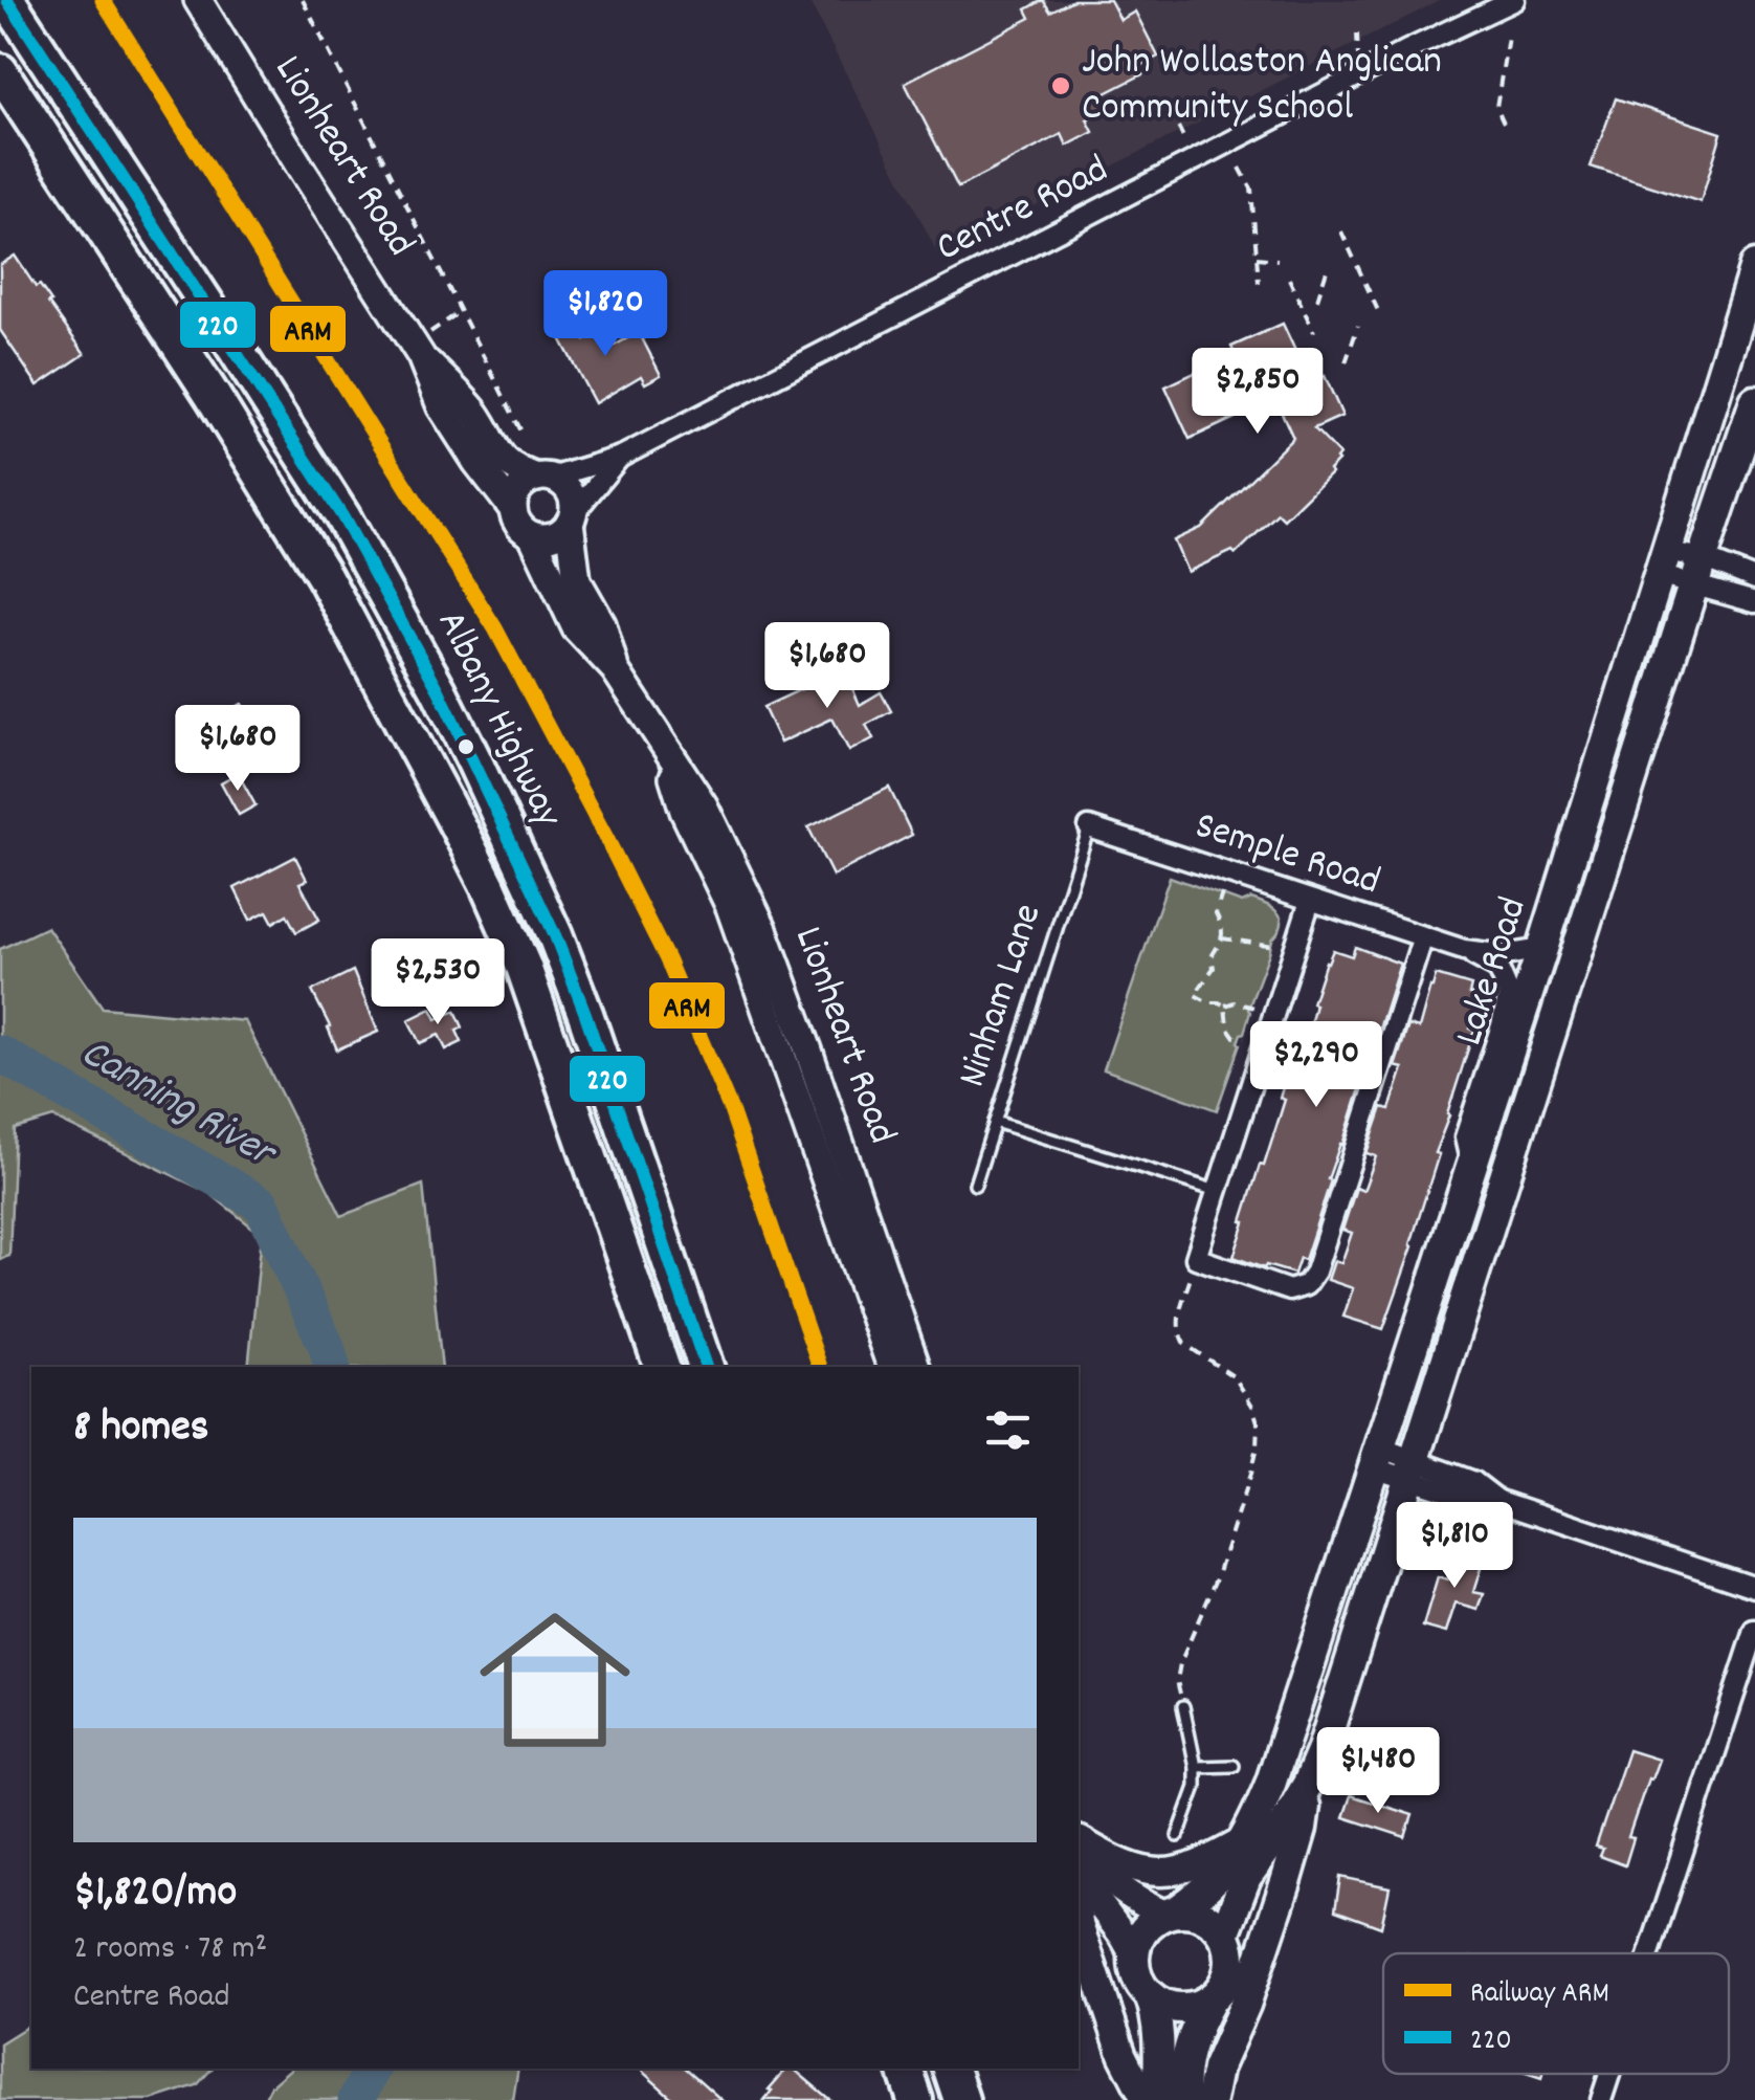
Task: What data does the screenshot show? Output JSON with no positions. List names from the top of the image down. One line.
{"streets":{"highway":["Albany Highway"],"main road":["Lionheart Road","Lake Road"],"street":["Centre Road","Semple Road"],"lane":["Ninham Lane"]},"crossings":[["Lionheart Road","Centre Road"],["Semple Road","Lake Road"],["Semple Road","Ninham Lane"]],"water":["Canning River"],"places":["John Wollaston Anglican Community School"],"lines":["rail line ARM","transit line 220"],"legend":["Railway ARM","220"],"page":{"price":["$1,820","$2,850","$1,680","$1,680","$2,530","$2,290","$1,810","$1,480"],"heading":"8 homes","list":[{"name":"$1,820/mo","note":"2 rooms · 78 m² · Centre Road"}]}}
